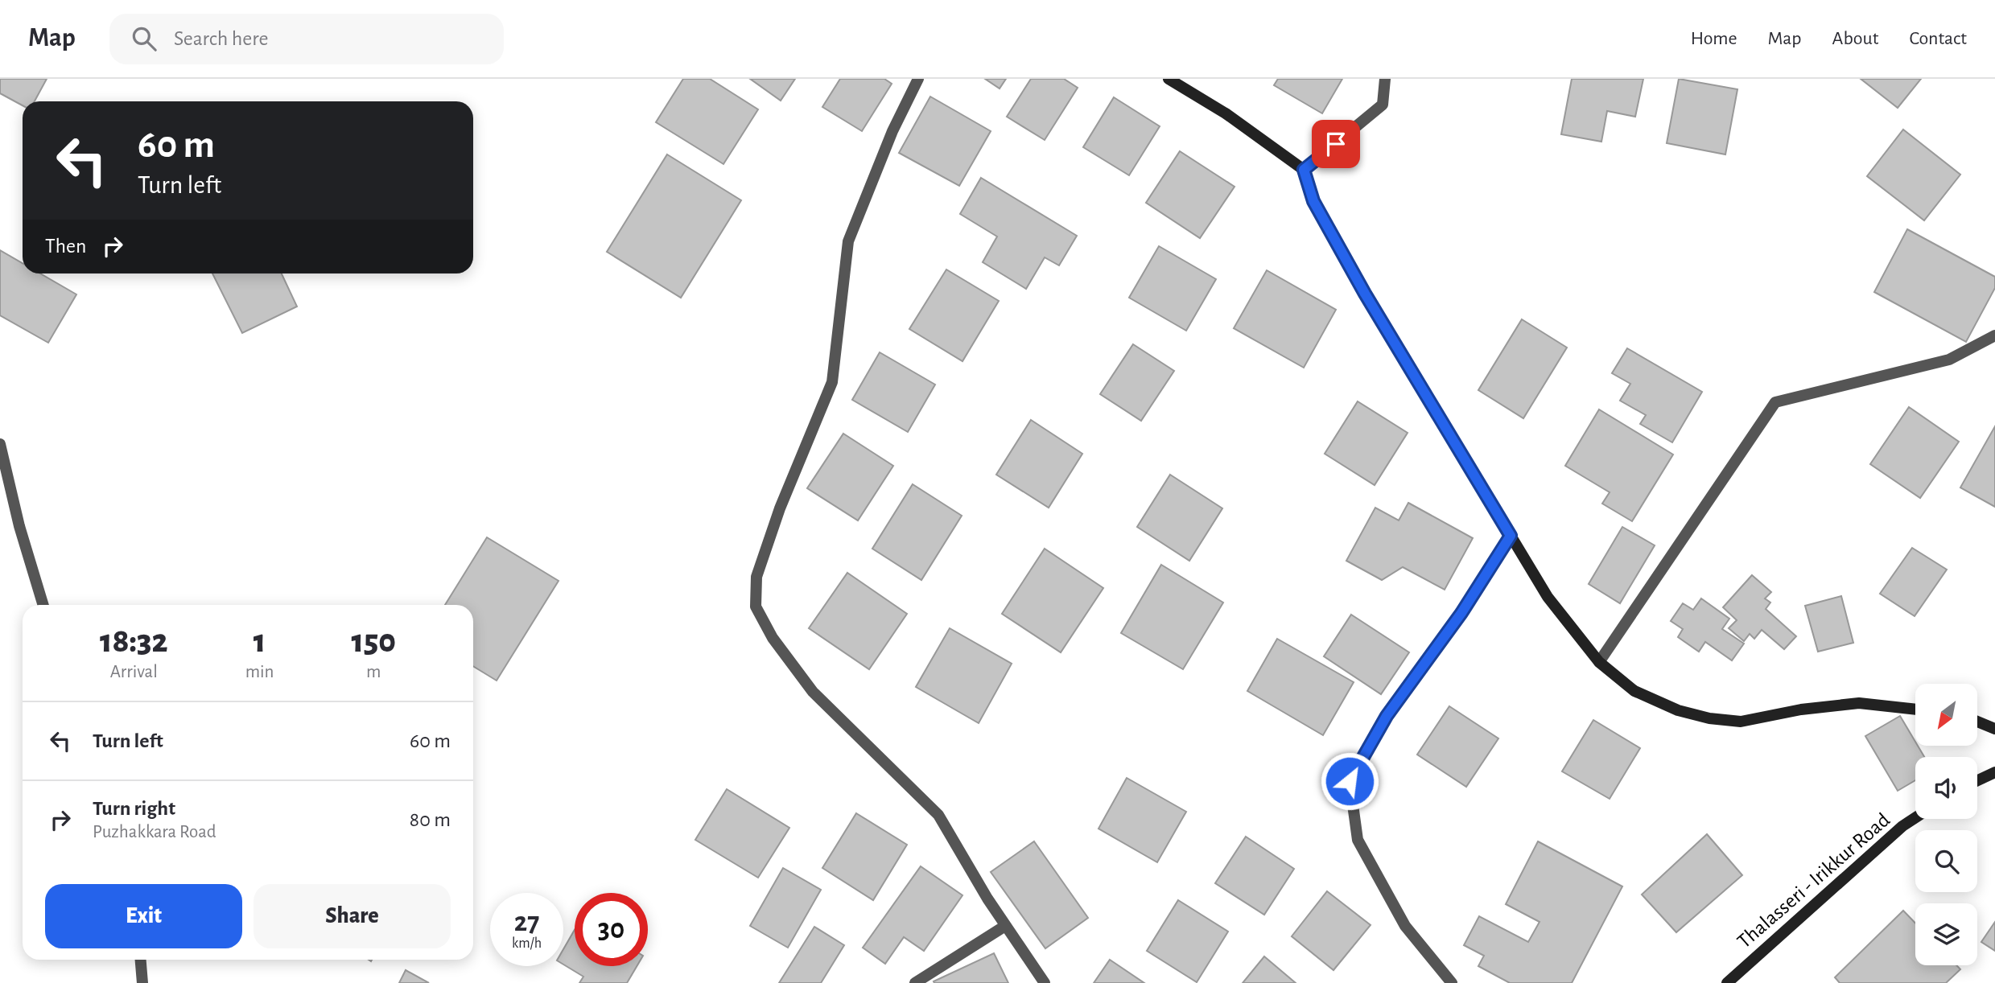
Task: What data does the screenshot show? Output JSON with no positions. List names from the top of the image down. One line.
{"streets":{"main road":["Thalasseri - Irikkur Road"]},"north":"bottom left","page":{"header":"Map","search":"Search here","nav":["Home","Map","About","Contact"],"turn":["60 m","Turn left"],"then":"Then","eta":["18:32","Arrival","1","min","150","m"],"list":[{"name":"Turn left","value":"60 m"},{"name":"Turn right","note":"Puzhakkara Road","value":"80 m"}],"buttons":["Exit","Share"],"speed":"27 km/h","limit":"30"}}
